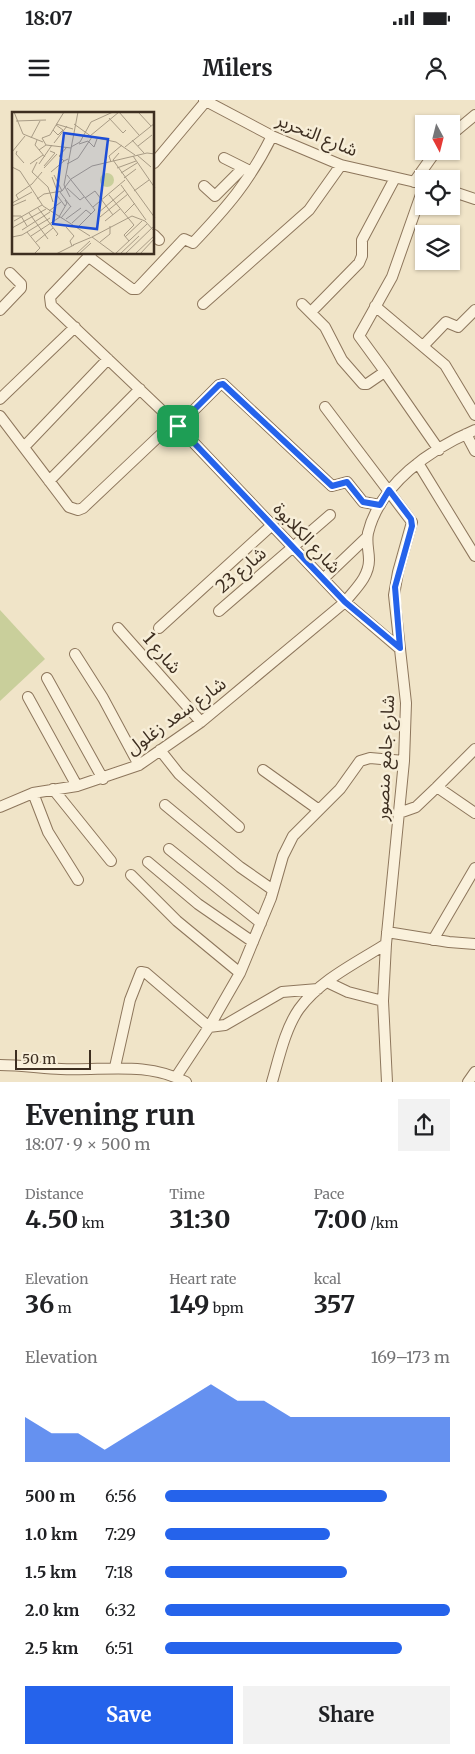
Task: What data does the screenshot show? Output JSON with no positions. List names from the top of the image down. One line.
{"streets":{"street":["شارع التحرير","شارع الكلابوة","شارع 23","شارع 1","شارع سعد زغلول","شارع جامع منصور"]},"crossings":[["شارع الكلابوة","شارع 23"],["شارع الكلابوة","شارع سعد زغلول"],["شارع الكلابوة","شارع جامع منصور"],["شارع 1","شارع سعد زغلول"]],"scale_bar":"50 m","north":"bottom","page":{"status":"18:07","header":"Milers","scale":"50 m","heading":["Evening run","18:07 · 9 × 500 m"],"stats":[["Distance","4.50 km"],["Time","31:30"],["Pace","7:00 /km"],["Elevation","36 m"],["Heart rate","149 bpm"],["kcal","357"]],"chart":["Elevation","169–173 m"],"list":[{"name":"500 m","note":"6:56"},{"name":"1.0 km","note":"7:29"},{"name":"1.5 km","note":"7:18"},{"name":"2.0 km","note":"6:32"},{"name":"2.5 km","note":"6:51"}],"buttons":["Save","Share"]}}
